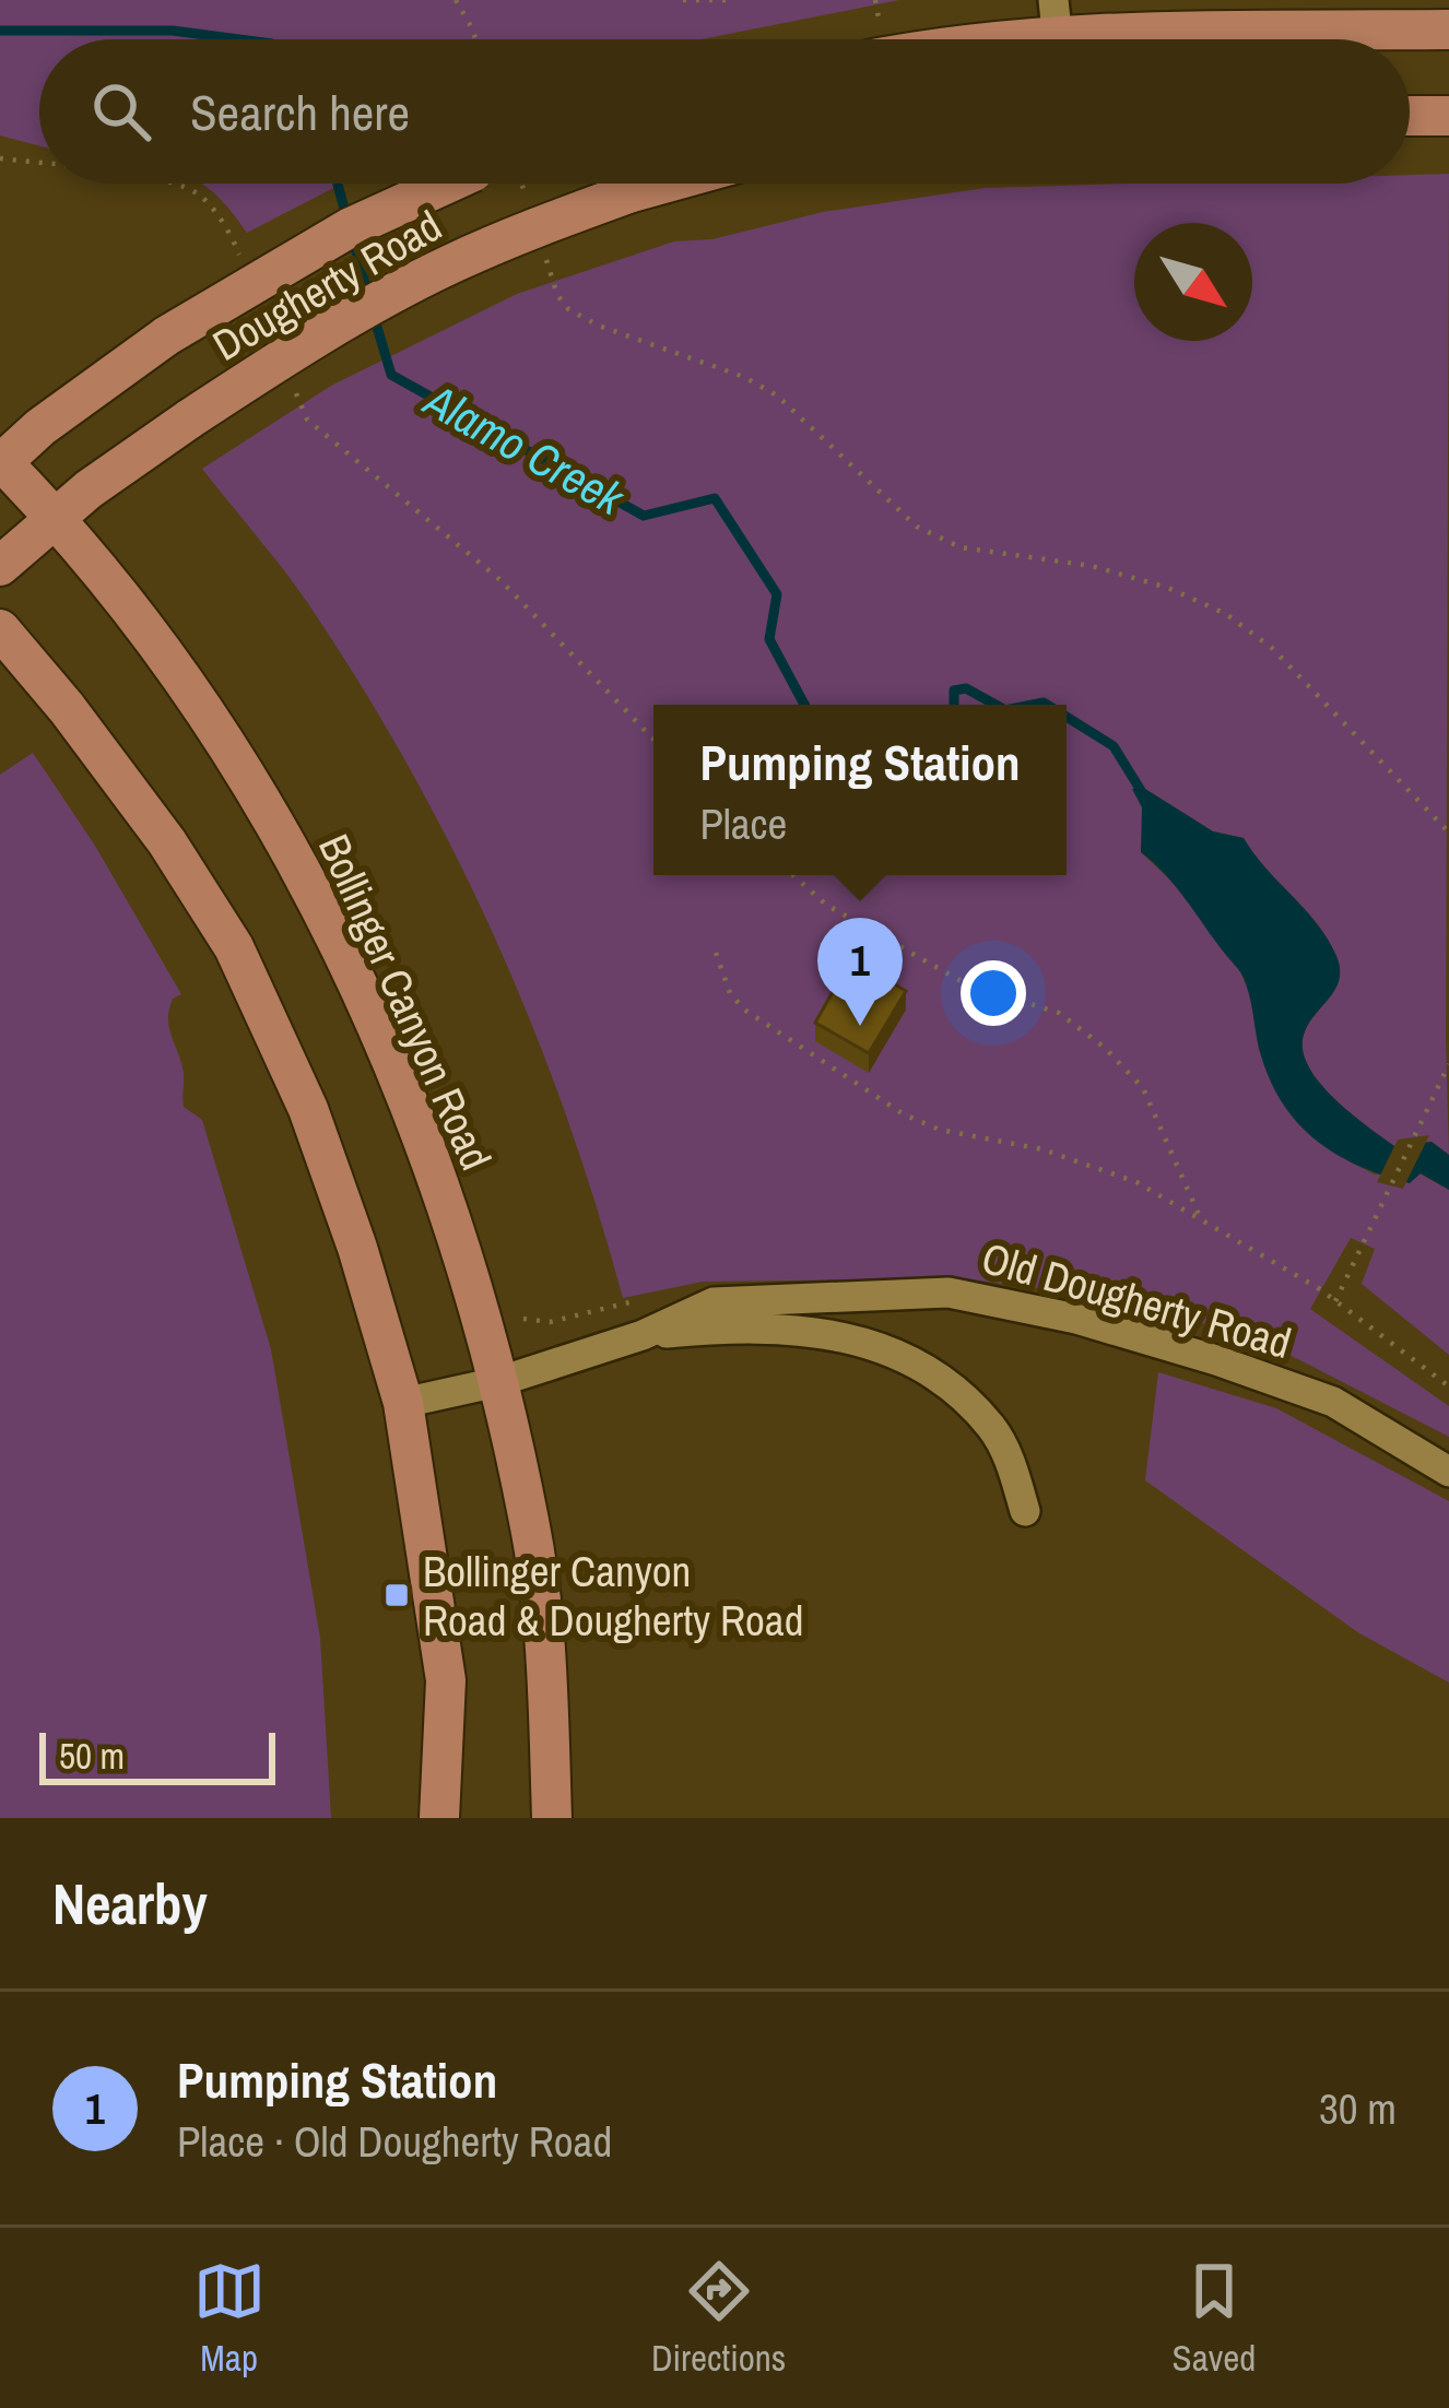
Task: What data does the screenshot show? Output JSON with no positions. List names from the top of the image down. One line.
{"streets":{"main road":["Dougherty Road","Bollinger Canyon Road"],"street":["Old Dougherty Road"]},"crossings":[["Dougherty Road","Bollinger Canyon Road"],["Bollinger Canyon Road","Old Dougherty Road"]],"water":["Alamo Creek"],"places":{"transit":["Bollinger Canyon Road & Dougherty Road"]},"scale_bar":"50 m","north":"bottom right","page":{"search":"Search here","popup":["Pumping Station","Place"],"pins":"1","scale":"50 m","heading":"Nearby","list":[{"mark":"1","name":"Pumping Station","note":"Place · Old Dougherty Road","value":"30 m"}],"nav":["Map","Directions","Saved"]}}
